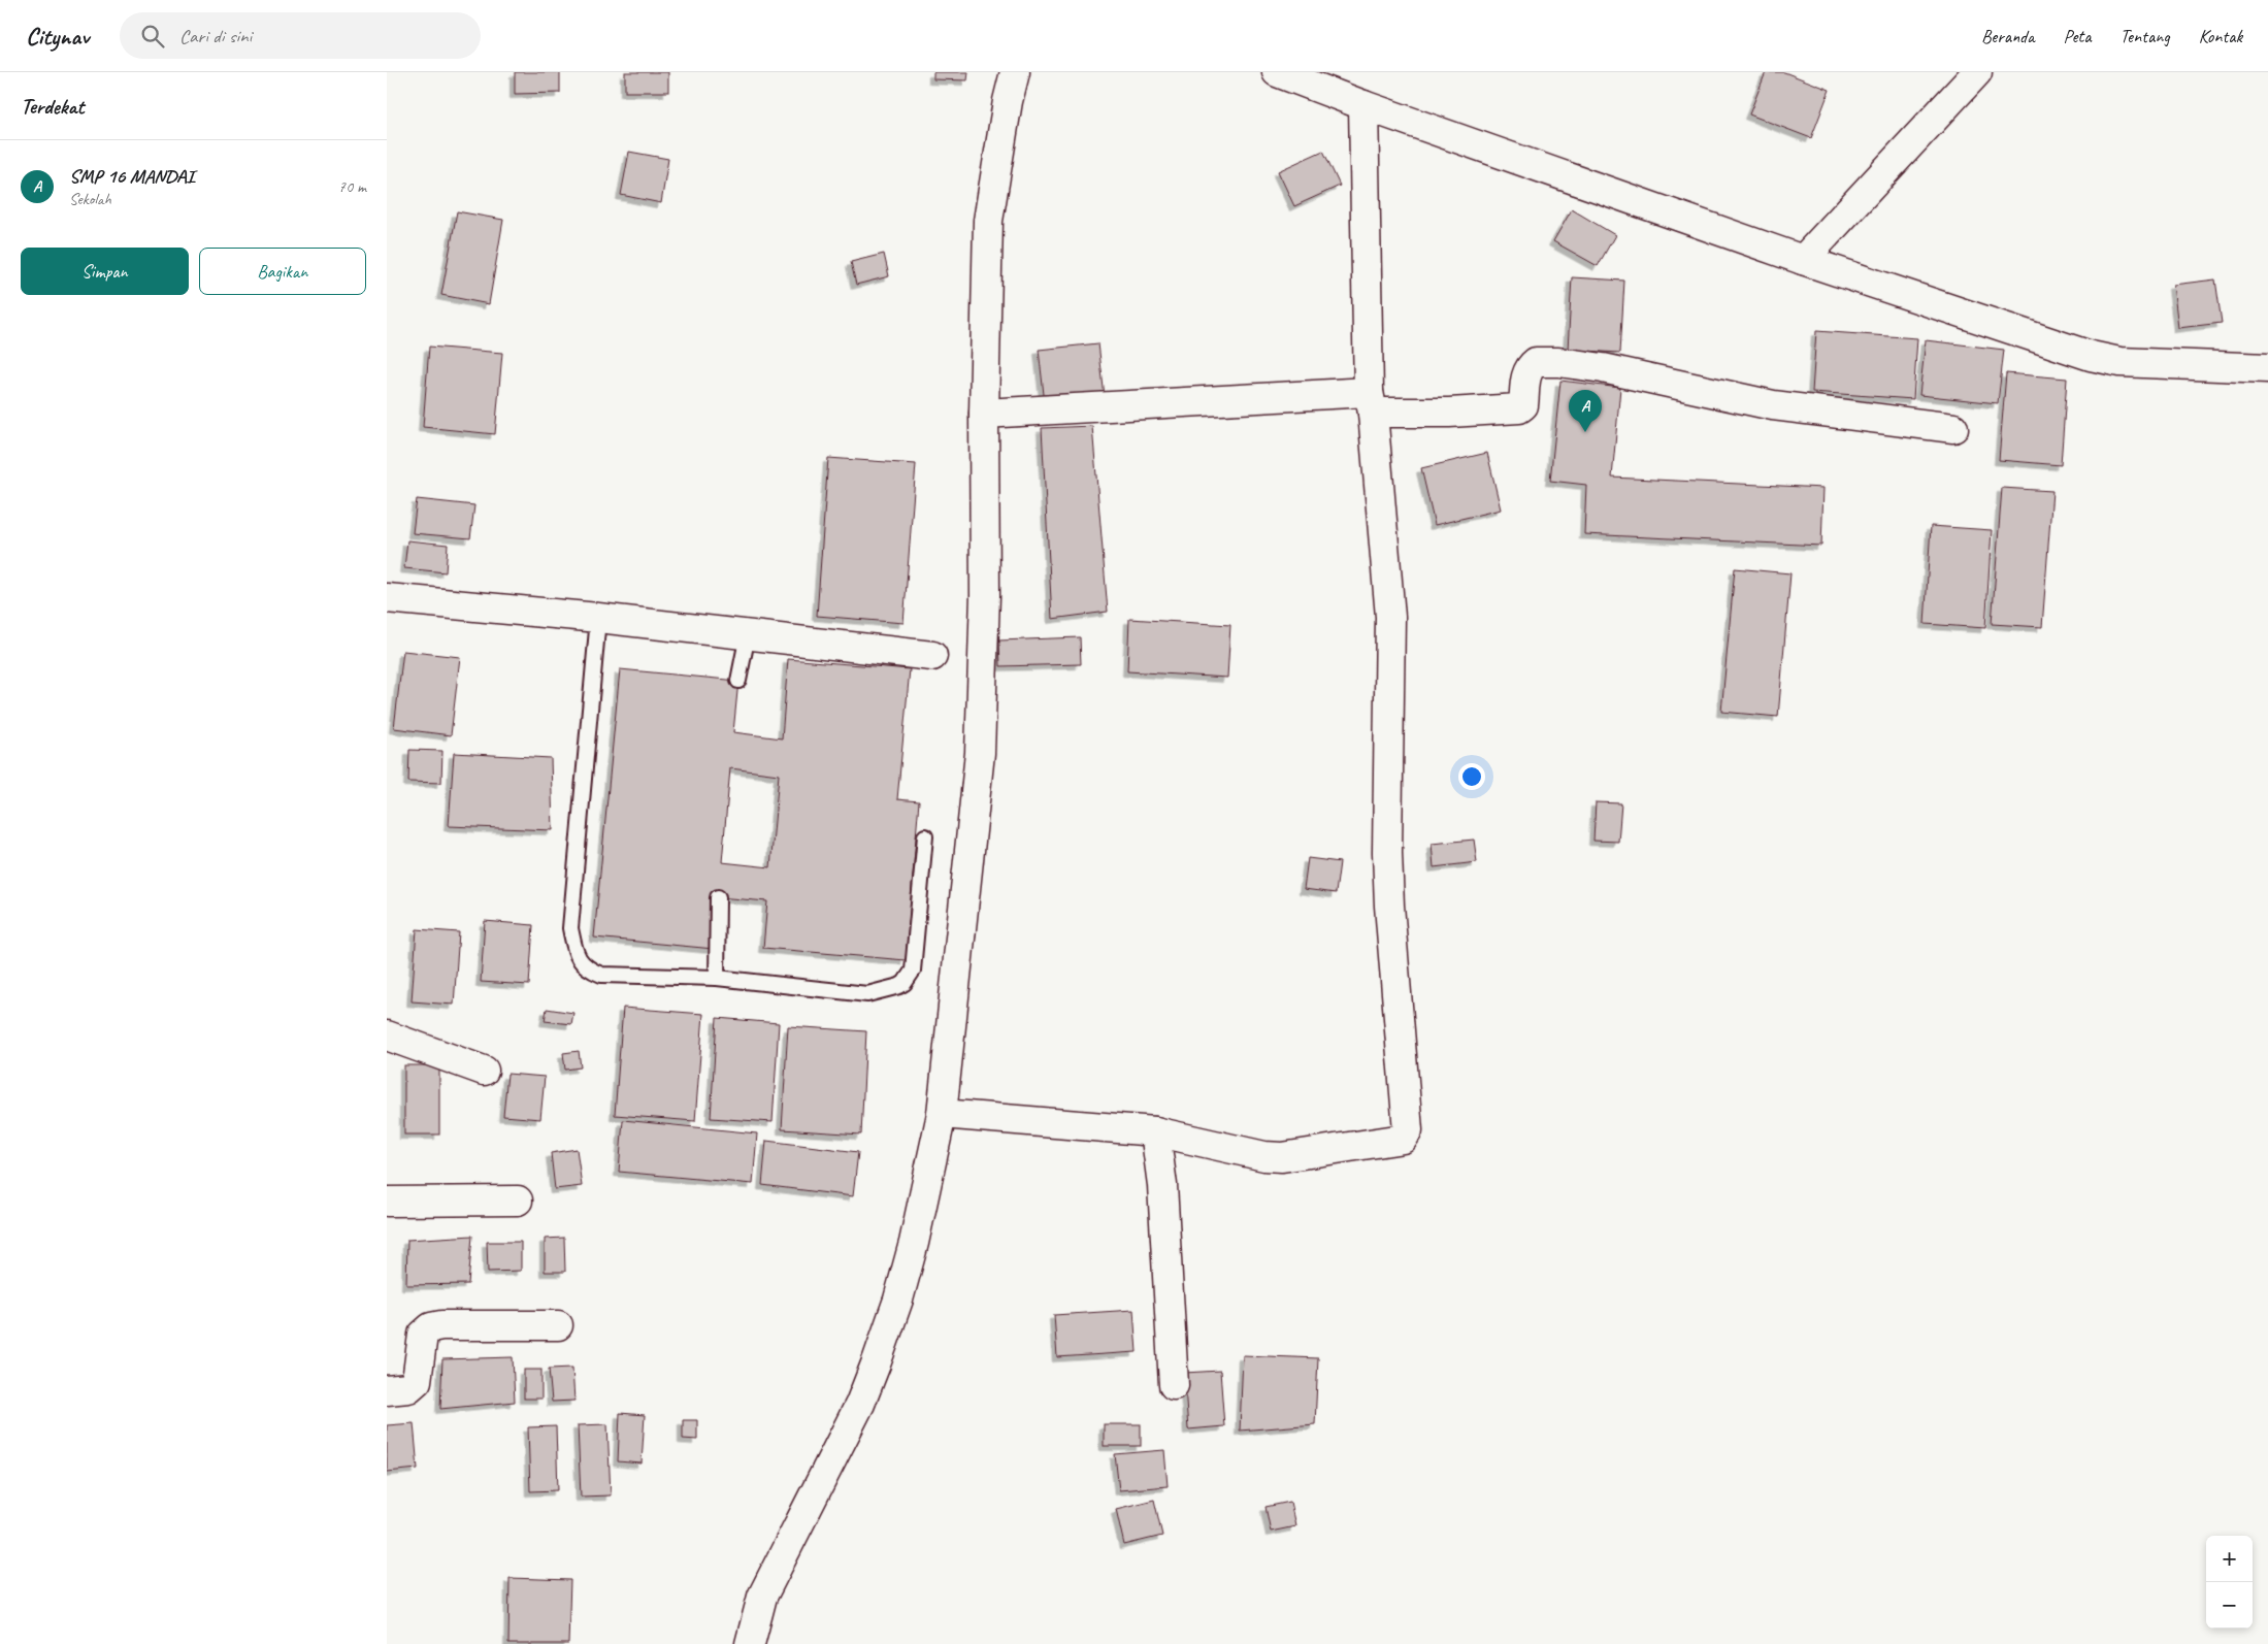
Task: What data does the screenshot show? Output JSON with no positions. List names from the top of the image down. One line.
{"page":{"header":"Citynav","search":"Cari di sini","nav":["Beranda","Peta","Tentang","Kontak"],"heading":"Terdekat","list":[{"mark":"A","name":"SMP 16 MANDAI","note":"Sekolah","value":"70 m"}],"buttons":["Simpan","Bagikan"],"pins":"A","map_buttons":["+","−"]}}
